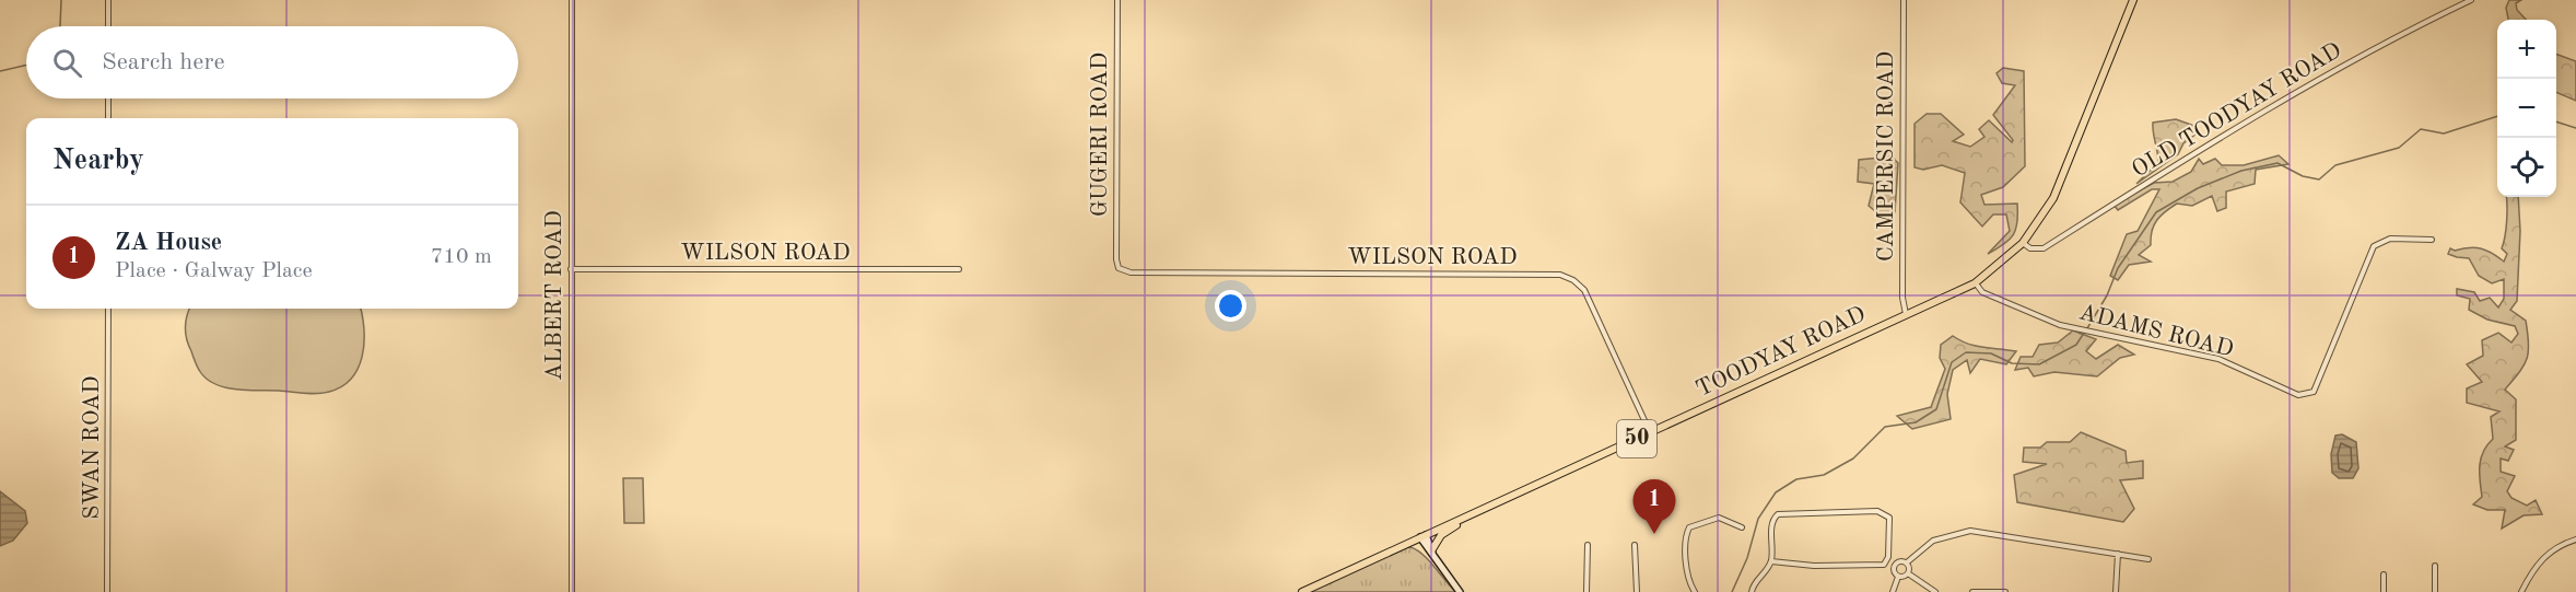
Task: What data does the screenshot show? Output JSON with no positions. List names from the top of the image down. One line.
{"streets":{"main road":["TOODYAY ROAD","50"],"street":["OLD TOODYAY ROAD","GUGERI ROAD","CAMPERSIC ROAD","WILSON ROAD","ALBERT ROAD","ADAMS ROAD","SWAN ROAD"]},"crossings":[["OLD TOODYAY ROAD","TOODYAY ROAD"],["GUGERI ROAD","WILSON ROAD"],["CAMPERSIC ROAD","TOODYAY ROAD"],["WILSON ROAD","ALBERT ROAD"],["WILSON ROAD","TOODYAY ROAD"],["ADAMS ROAD","TOODYAY ROAD"]],"page":{"map_buttons":["+","−"],"search":"Search here","heading":"Nearby","list":[{"mark":"1","name":"ZA House","note":"Place · Galway Place","value":"710 m"}],"pins":"1"}}
